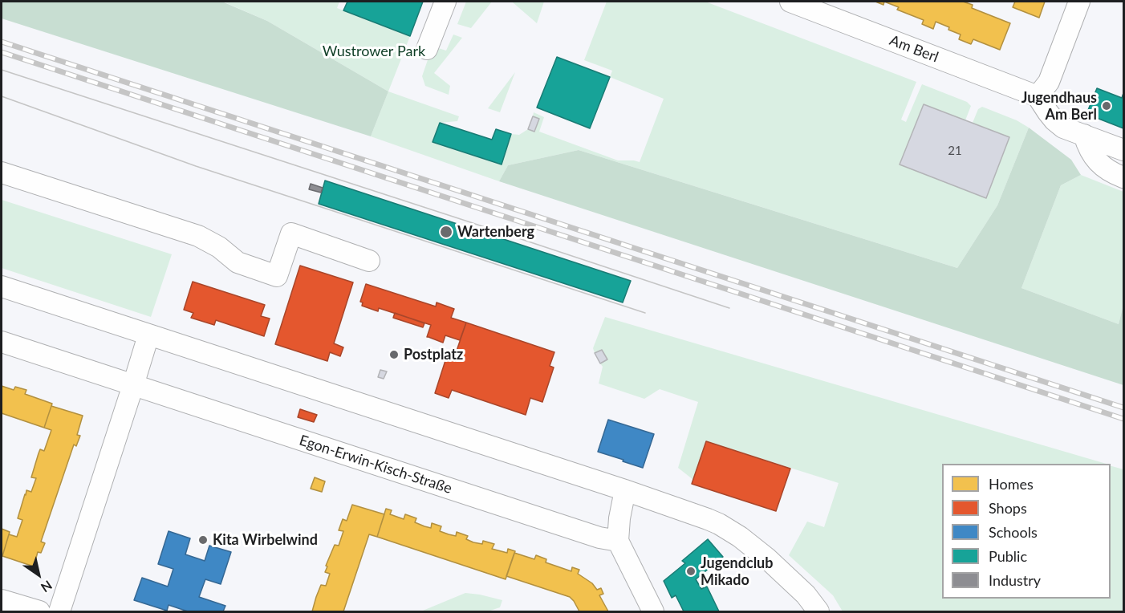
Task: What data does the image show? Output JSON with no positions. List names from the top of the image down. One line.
{"streets":{"street":["Am Berl","Egon-Erwin-Kisch-Straße"]},"parks":["Wustrower Park"],"places":["Jugendhaus Am Berl","Wartenberg","Postplatz","Kita Wirbelwind","Jugendclub Mikado"],"house_numbers":["21"],"legend":["Homes","Shops","Schools","Public","Industry"],"north":"bottom right"}
